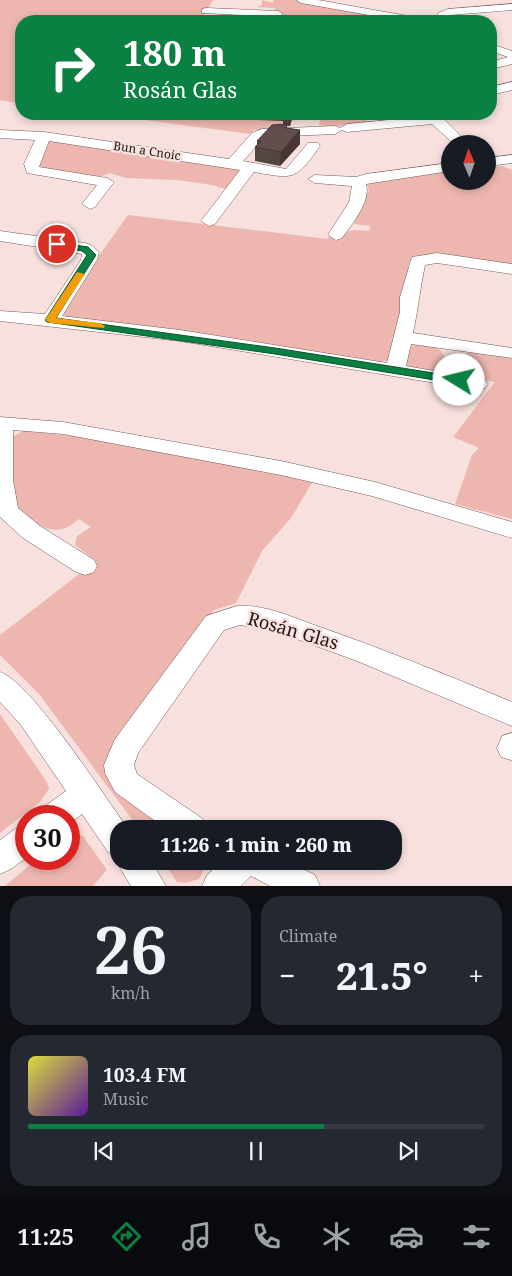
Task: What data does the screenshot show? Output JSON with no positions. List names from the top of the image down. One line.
{"streets":{"street":["Bun a Cnoic","Rosán Glas"]},"north":"top","page":{"turn":["180 m","Rosán Glas"],"limit":"30","trip":"11:26 · 1 min · 260 m","tile":[["26","km/h"],"Climate"],"heat":["−","21.5°","+"],"song":["103.4 FM","Music"],"tabs":"11:25"}}
